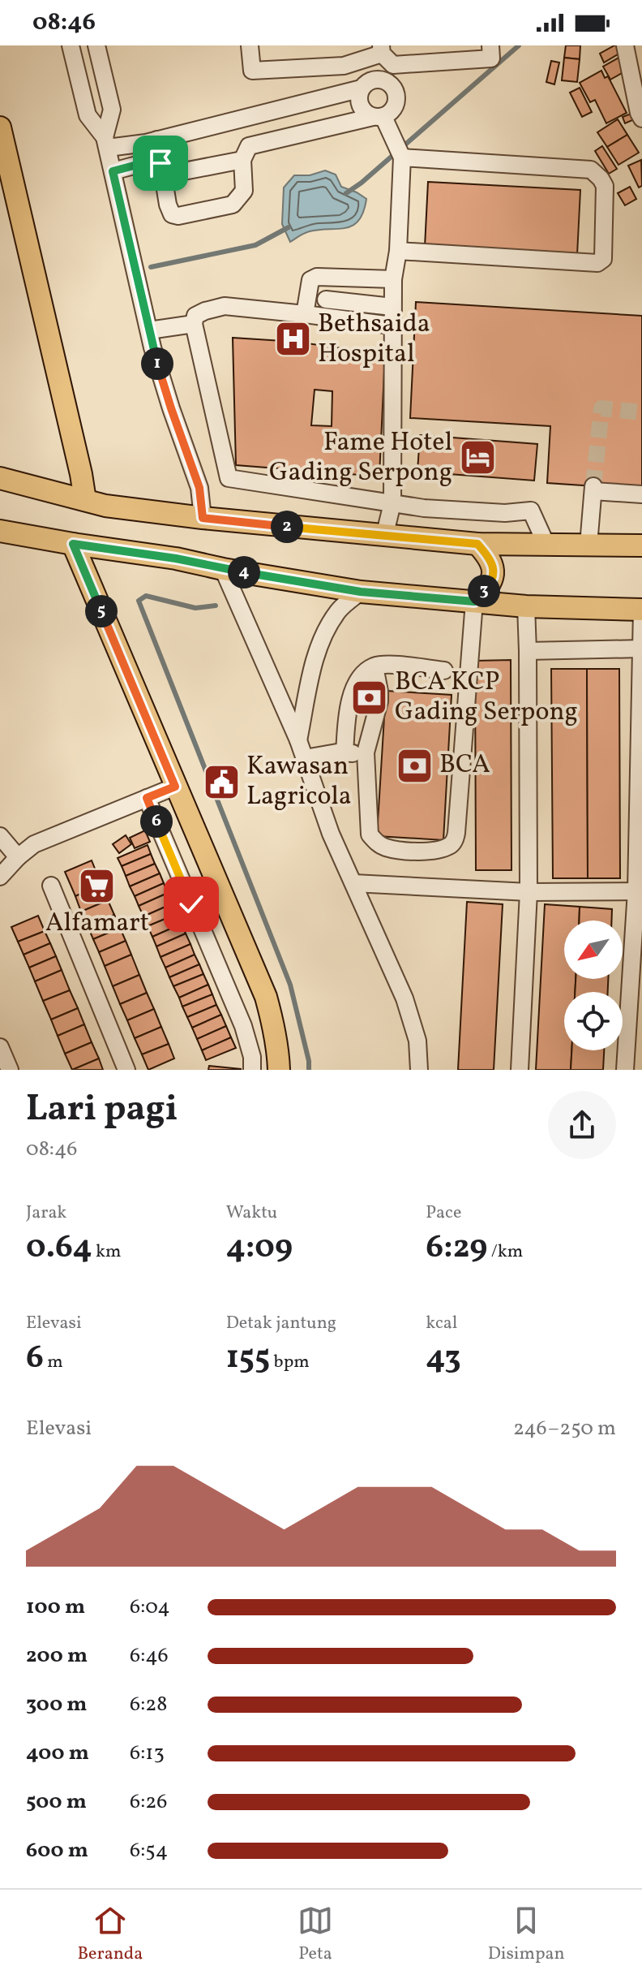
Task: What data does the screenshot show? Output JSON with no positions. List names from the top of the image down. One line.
{"places":{"hospital":["Bethsaida Hospital"],"hotel":["Fame Hotel Gading Serpong"],"bank":["BCA KCP Gading Serpong","BCA"],"public building":["Kawasan Lagricola"],"supermarket":["Alfamart"]},"north":"bottom left","page":{"status":"08:46","pins":["1","2","4","3","5","6"],"heading":["Lari pagi","08:46"],"stats":[["Jarak","0.64 km"],["Waktu","4:09"],["Pace","6:29 /km"],["Elevasi","6 m"],["Detak jantung","155 bpm"],["kcal","43"]],"chart":["Elevasi","246–250 m"],"list":[{"name":"100 m","note":"6:04"},{"name":"200 m","note":"6:46"},{"name":"300 m","note":"6:28"},{"name":"400 m","note":"6:13"},{"name":"500 m","note":"6:26"},{"name":"600 m","note":"6:54"}],"tabs":["Beranda","Peta","Disimpan"]}}
